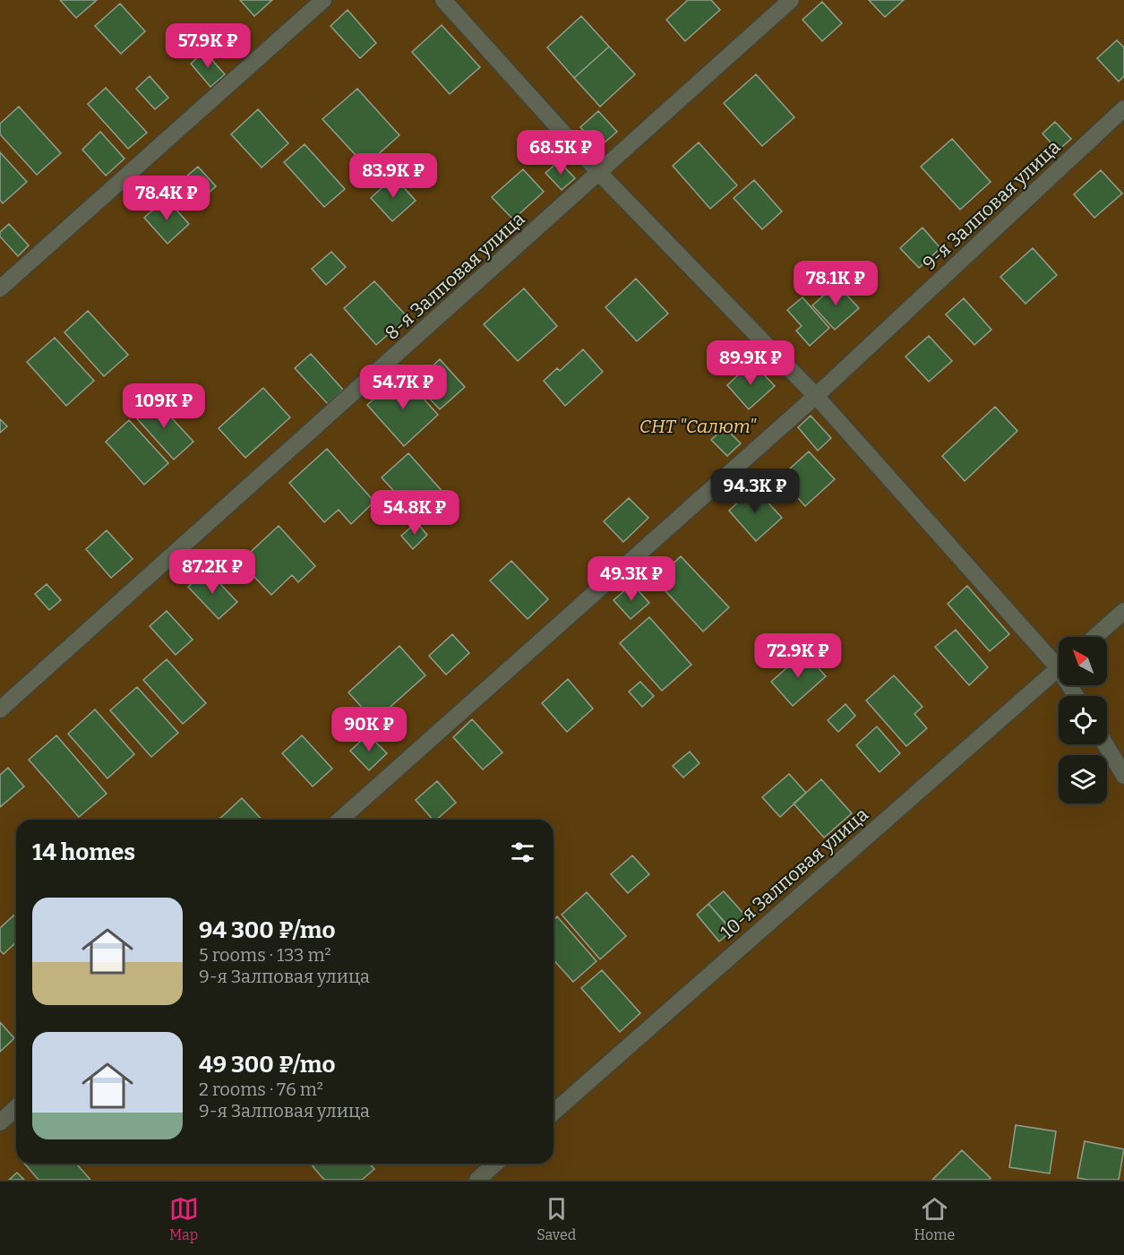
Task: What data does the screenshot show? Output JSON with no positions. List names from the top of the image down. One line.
{"streets":{"street":["9-я Залповая улица","8-я Залповая улица","10-я Залповая улица"]},"parks":["СНТ \"Салют\""],"north":"top left","page":{"price":["57.9K ₽","68.5K ₽","83.9K ₽","78.4K ₽","78.1K ₽","89.9K ₽","54.7K ₽","109K ₽","94.3K ₽","54.8K ₽","87.2K ₽","49.3K ₽","72.9K ₽","90K ₽"],"heading":"14 homes","list":[{"name":"94 300 ₽/mo","note":"5 rooms · 133 m² · 9-я Залповая улица"},{"name":"49 300 ₽/mo","note":"2 rooms · 76 m² · 9-я Залповая улица"}],"tabs":["Map","Saved","Home"]}}
